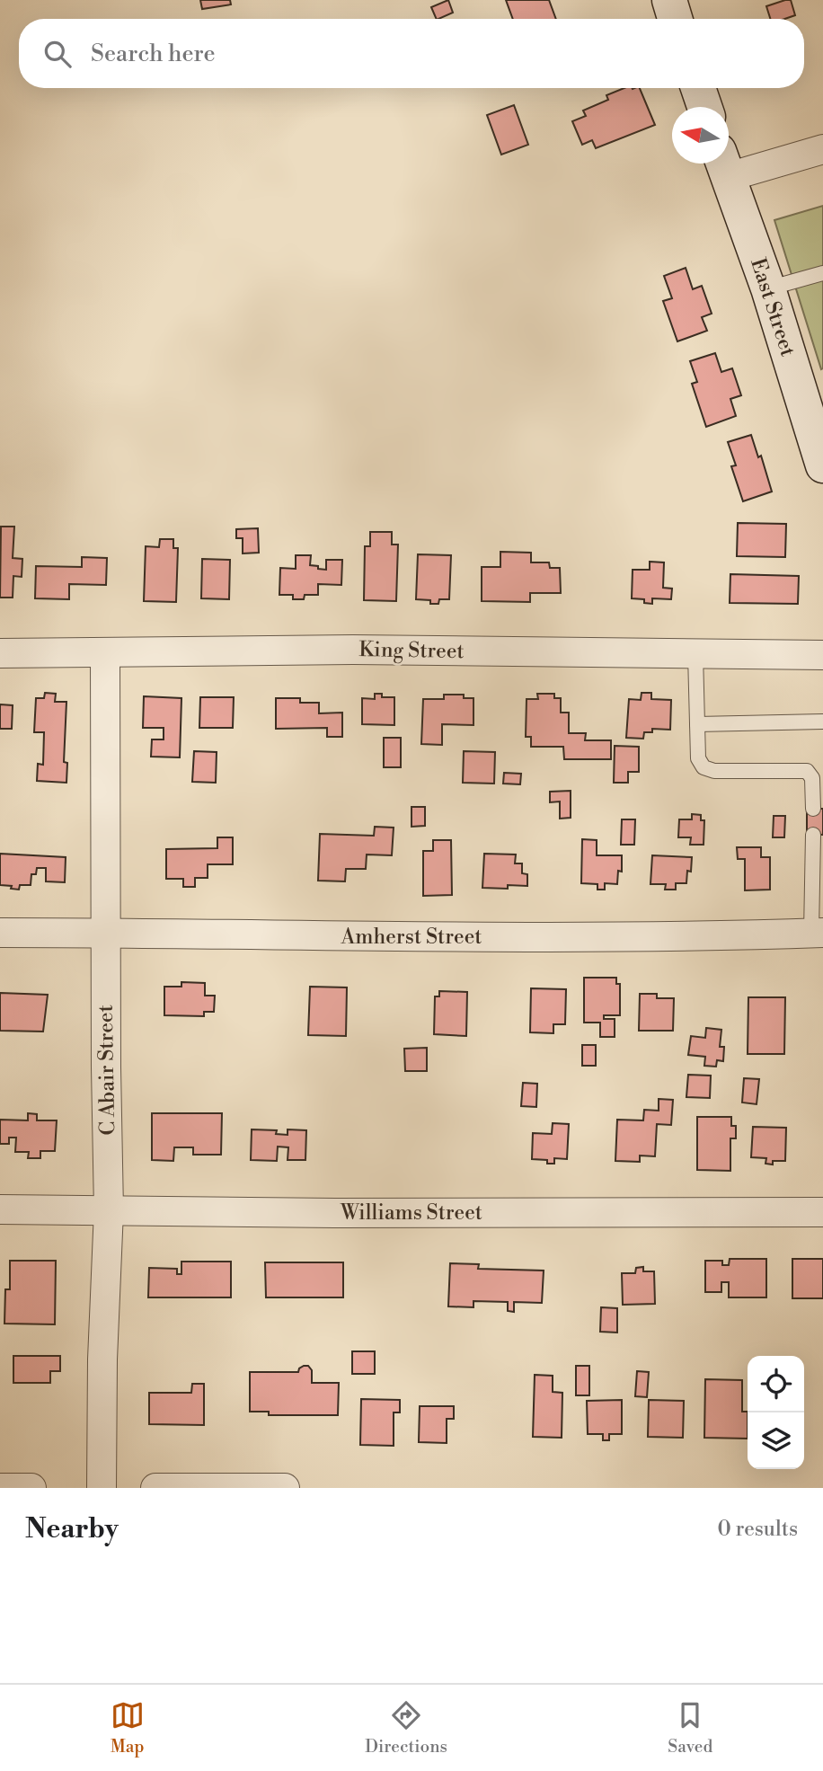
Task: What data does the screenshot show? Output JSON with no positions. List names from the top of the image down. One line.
{"streets":{"main road":["East Street"],"street":["King Street","Amherst Street","C Abair Street","Williams Street"]},"crossings":[["King Street","C Abair Street"],["Amherst Street","C Abair Street"],["C Abair Street","Williams Street"]],"north":"left","page":{"search":"Search here","heading":["Nearby","0 results"],"nav":["Map","Directions","Saved"]}}
